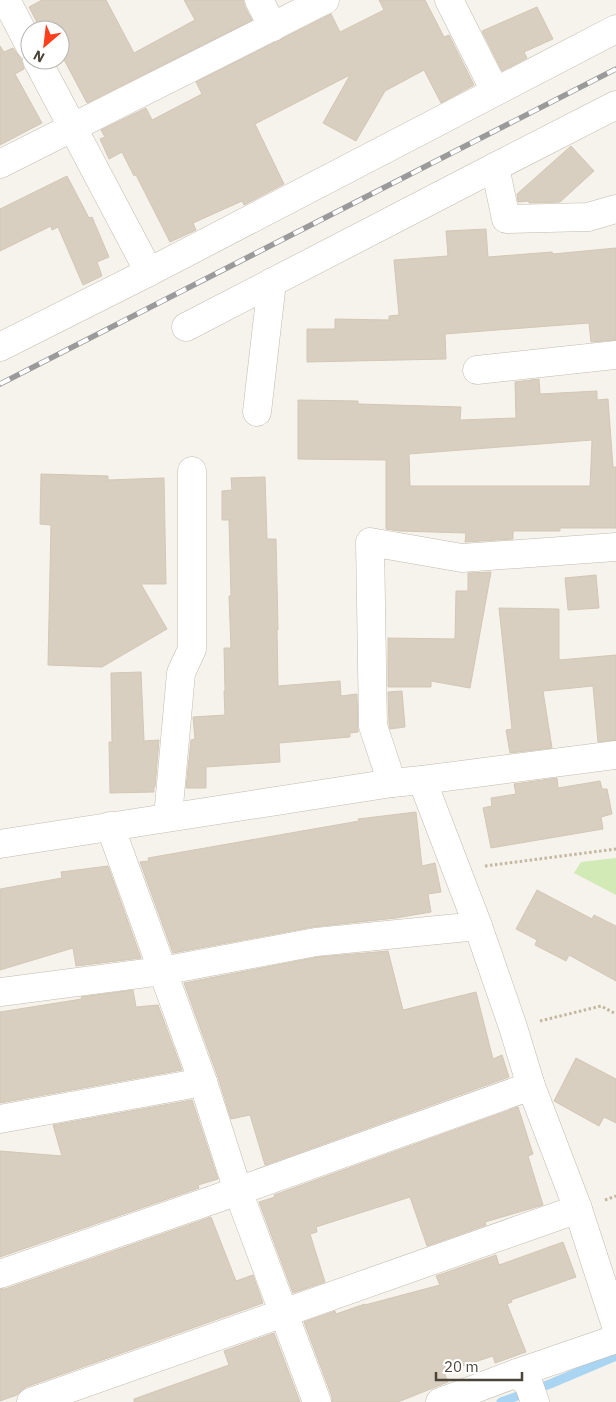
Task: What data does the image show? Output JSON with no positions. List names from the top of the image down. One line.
{"scale_bar":"20 m","north":"bottom left"}
